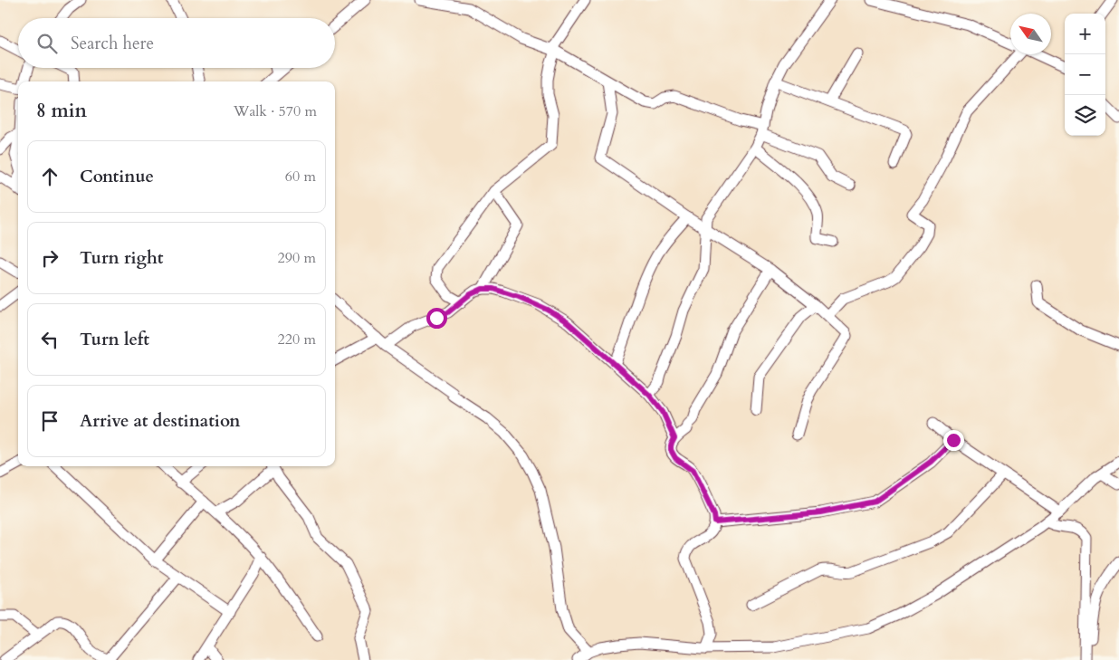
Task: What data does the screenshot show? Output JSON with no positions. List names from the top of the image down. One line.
{"north":"top left","page":{"map_buttons":["+","−"],"search":"Search here","heading":["8 min","Walk · 570 m"],"list":[["Continue","60 m"],["Turn right","290 m"],["Turn left","220 m"],"Arrive at destination"]}}
